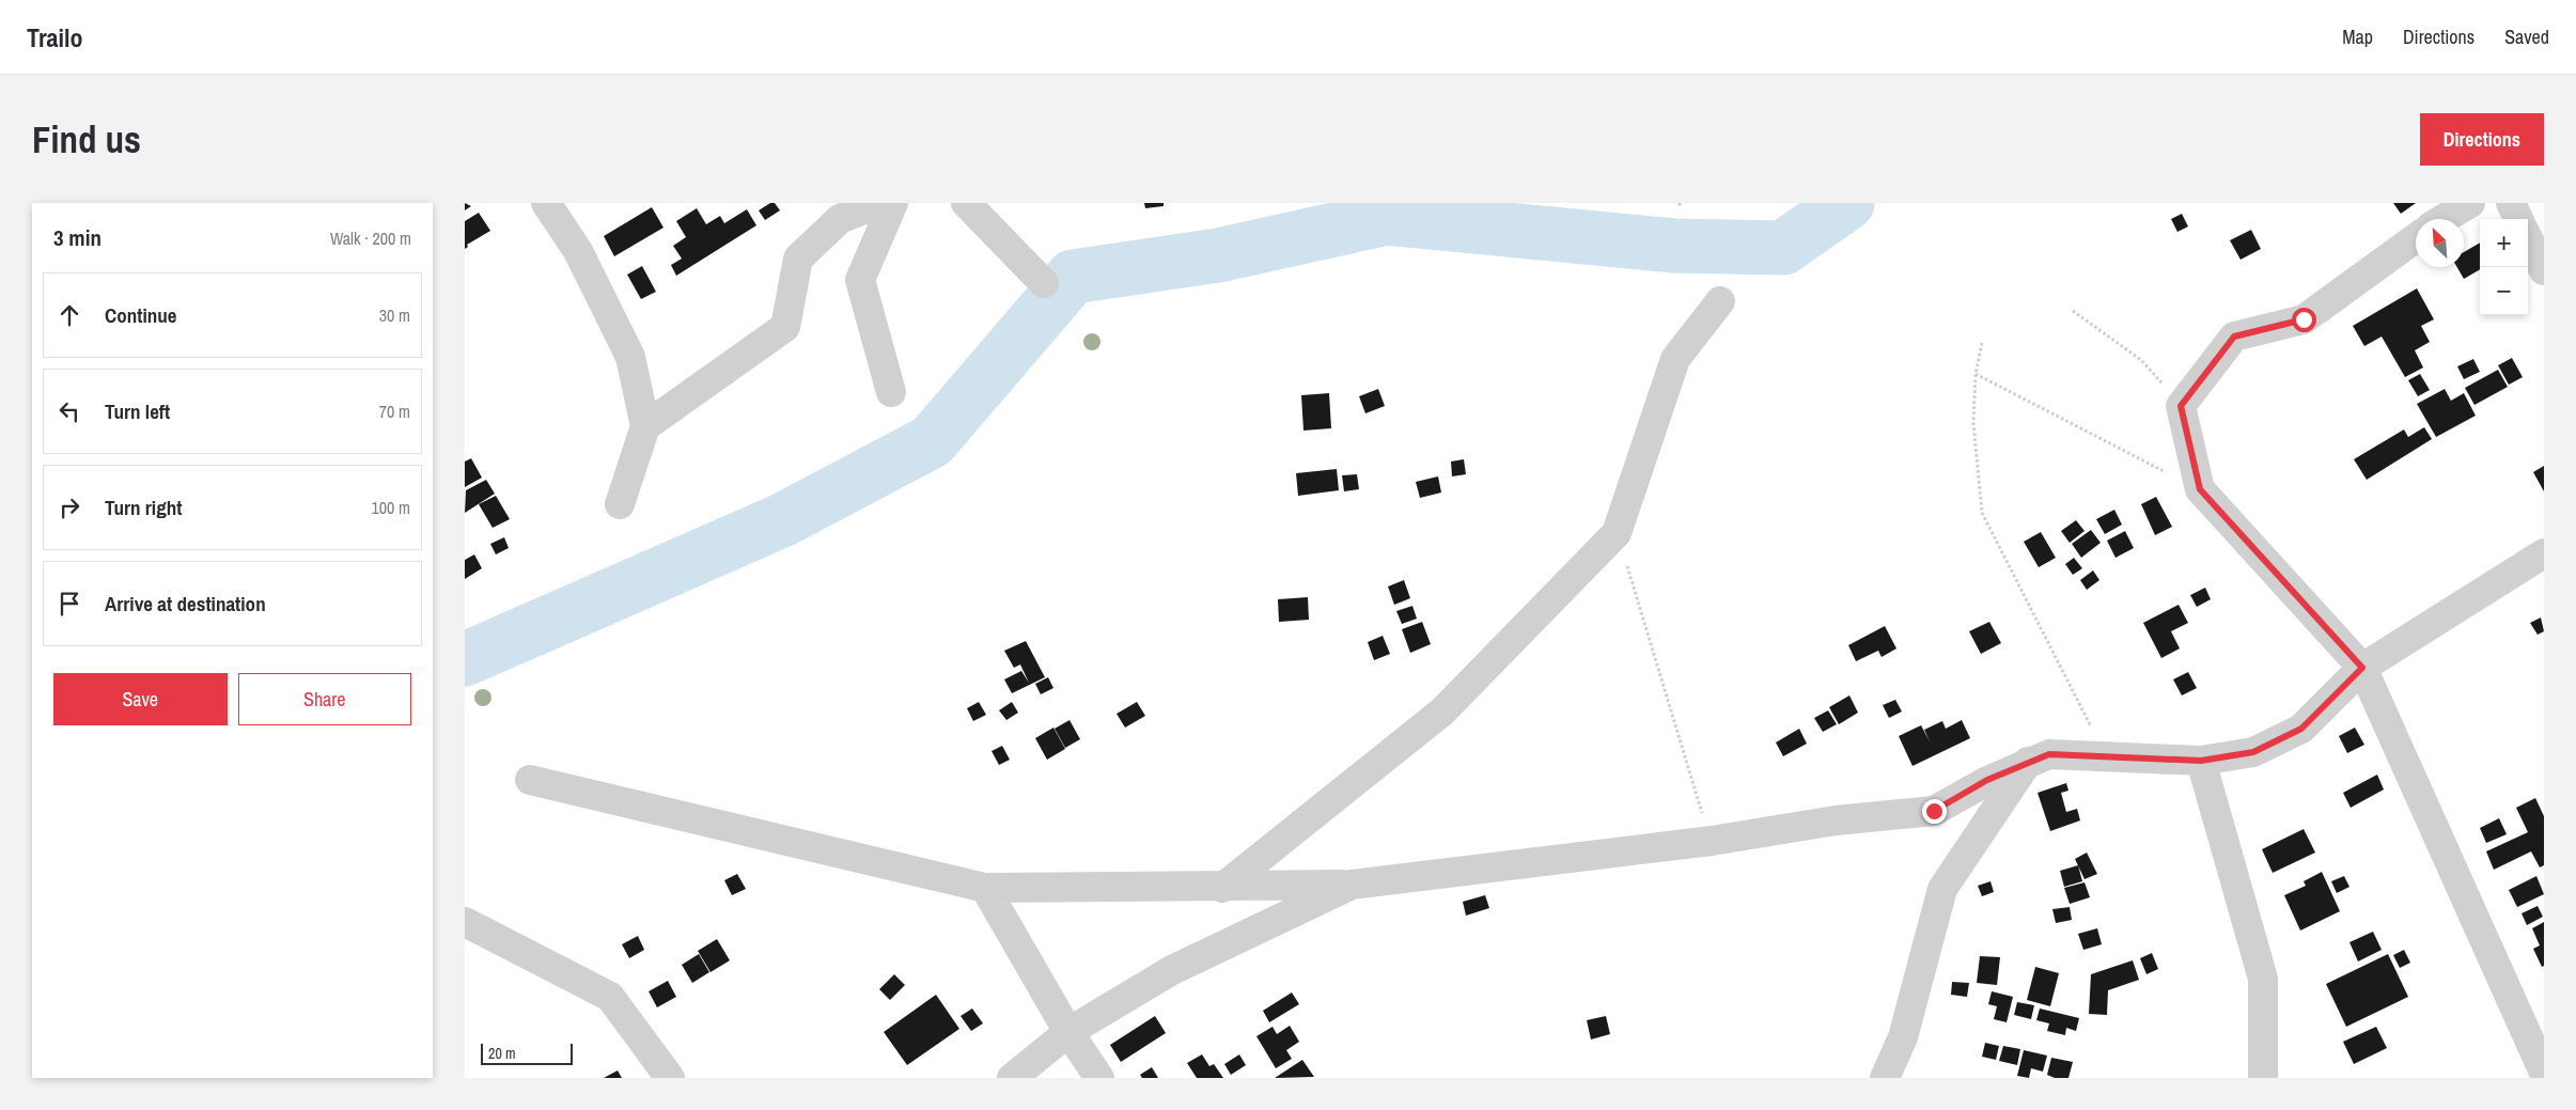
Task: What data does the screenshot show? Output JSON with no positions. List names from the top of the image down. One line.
{"scale_bar":"20 m","north":"top left","page":{"header":"Trailo","nav":["Map","Directions","Saved"],"buttons":["Directions",["Save","Share"]],"title":"Find us","heading":["3 min","Walk · 200 m"],"map_buttons":["+","−"],"list":[["Continue","30 m"],["Turn left","70 m"],["Turn right","100 m"],"Arrive at destination"],"scale":"20 m"}}
